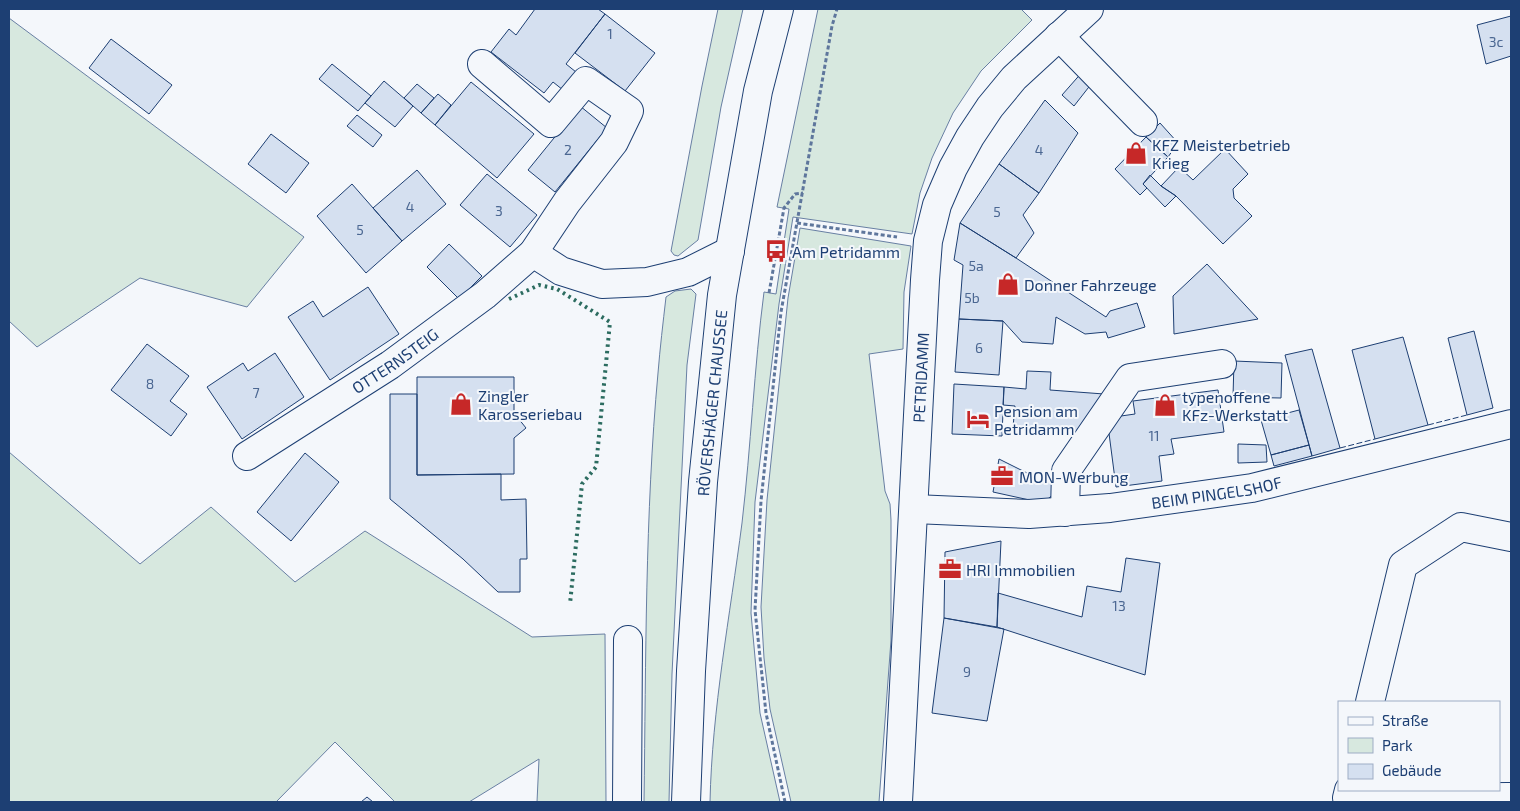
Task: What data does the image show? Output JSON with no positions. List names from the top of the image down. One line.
{"streets":{"street":["OTTERNSTEIG","PETRIDAMM","RÖVERSHÄGER CHAUSSEE","BEIM PINGELSHOF"]},"crossings":[["PETRIDAMM","BEIM PINGELSHOF"]],"places":{"shop":["KFZ Meisterbetrieb Krieg","Donner Fahrzeuge","Zingler Karosseriebau","typenoffene KFz-Werkstatt"],"bus stop":["Am Petridamm"],"hotel":["Pension am Petridamm"],"office":["MON-Werbung","HRI Immobilien"]},"house_numbers":["1","3c","2","4","4","3","5","5","5a","5b","6","8","7","11","13","9"],"legend":["Straße","Park","Gebäude"]}
